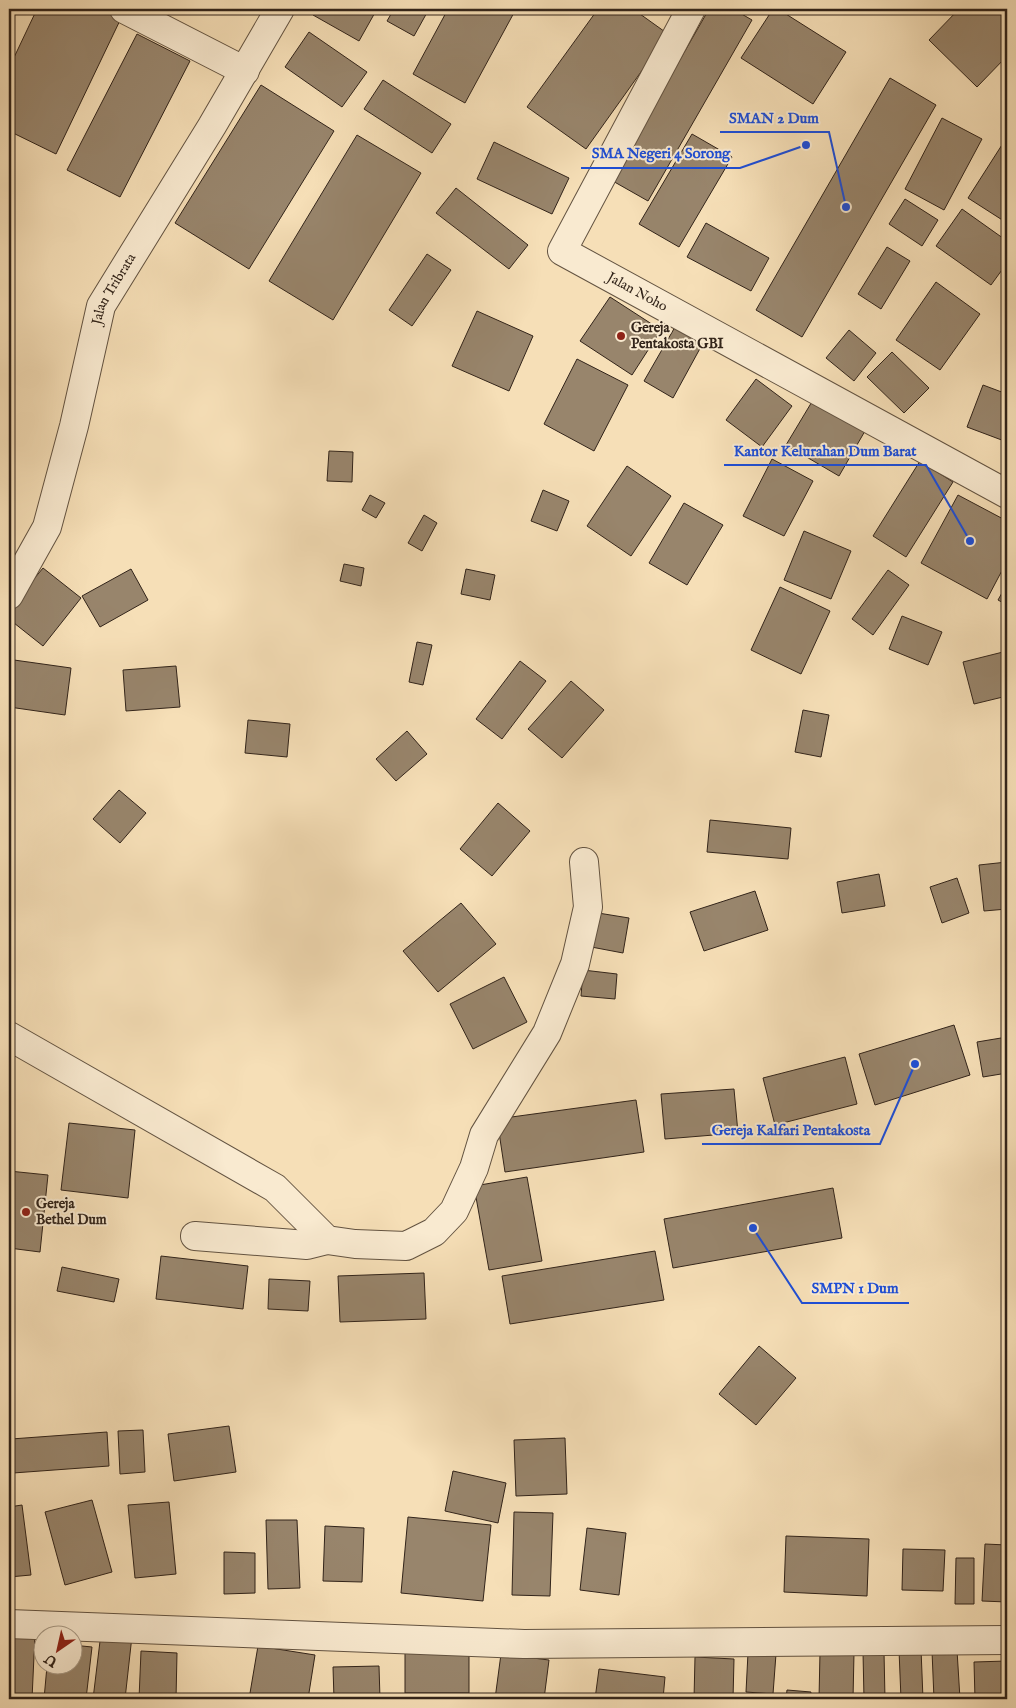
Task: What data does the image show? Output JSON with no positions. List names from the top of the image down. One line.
{"streets":{"street":["Jalan Tribrata","Jalan Noho"]},"places":["SMA Negeri 4 Sorong","SMAN 2 Dum","Gereja Pentakosta GBI","Kantor Kelurahan Dum Barat","Gereja Kalfari Pentakosta","Gereja Bethel Dum","SMPN 1 Dum"],"north":"bottom left"}
